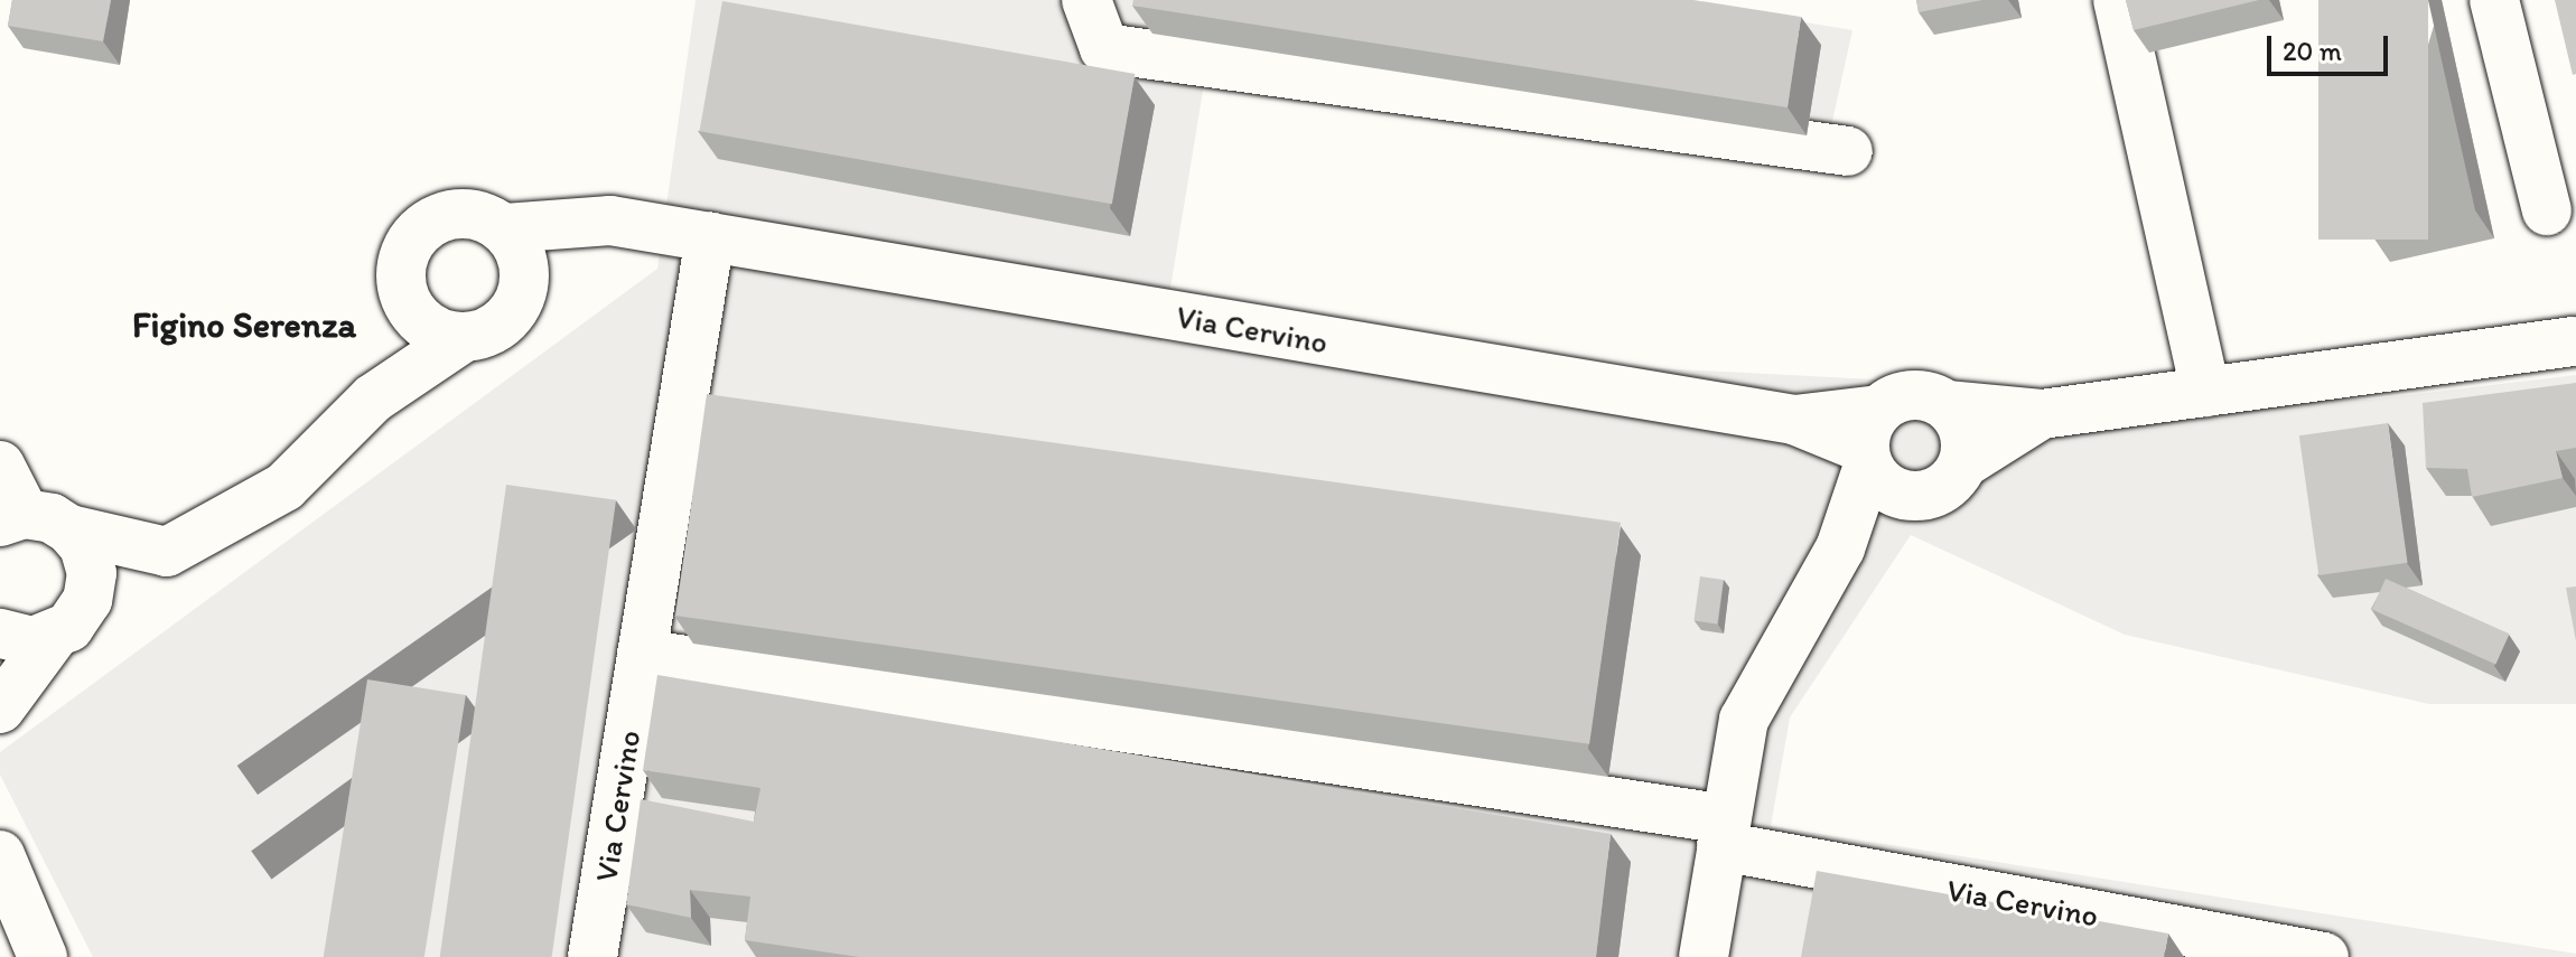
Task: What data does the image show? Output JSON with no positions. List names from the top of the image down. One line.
{"streets":{"street":["Via Cervino"]},"districts":["Figino Serenza"],"scale_bar":"20 m"}
